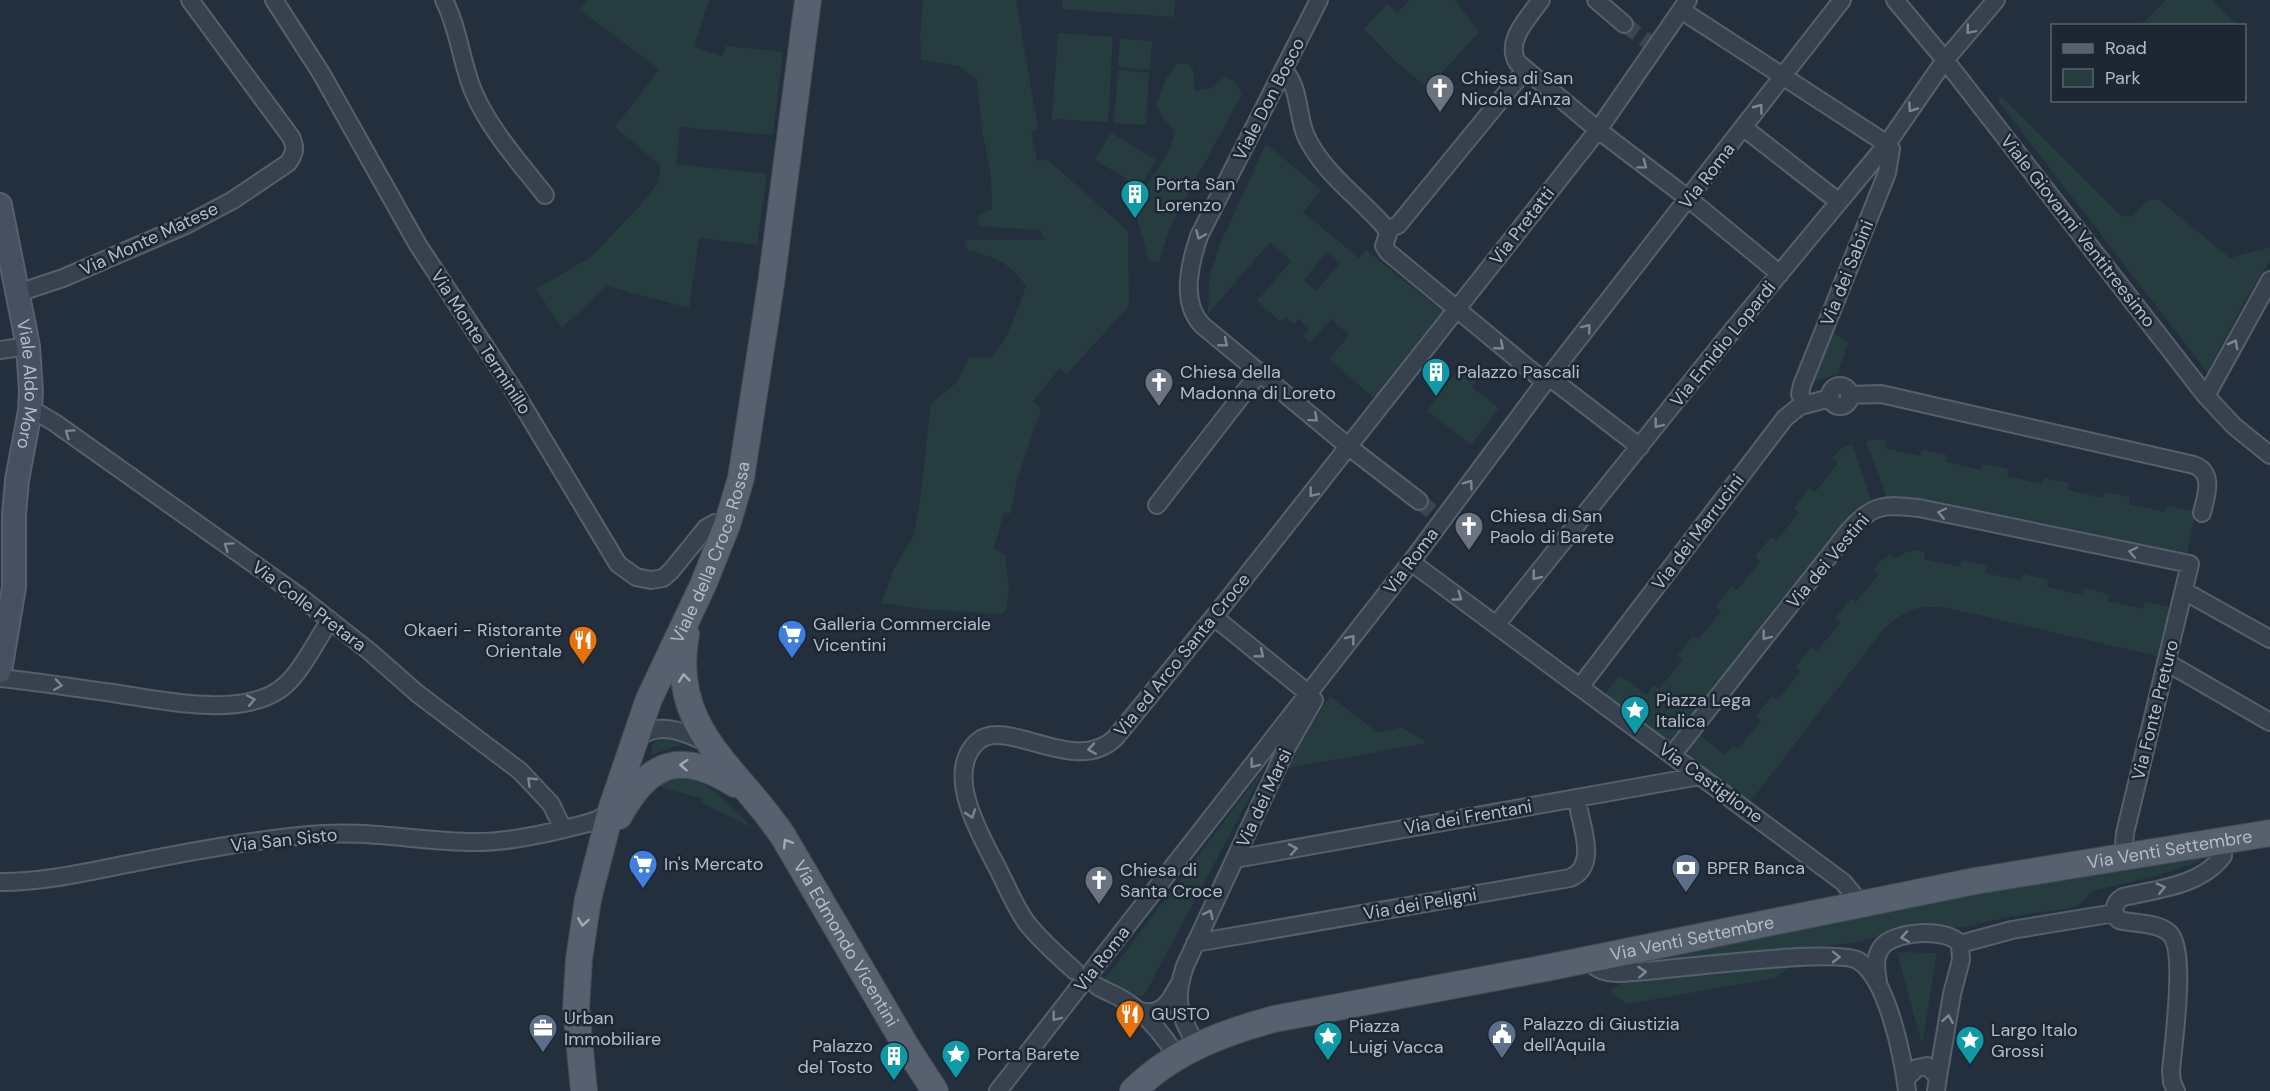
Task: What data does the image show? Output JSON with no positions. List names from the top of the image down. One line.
{"streets":{"main road":["Viale della Croce Rossa","Via Venti Settembre","Via Edmondo Vicentini"],"street":["Viale Don Bosco","Via Roma","Via Pretatti","Viale Giovanni Ventitreesimo","Via Monte Matese","Via dei Sabini","Via Monte Terminillo","Via Emidio Lopardi","Viale Aldo Moro","Via dei Marrucini","Via dei Vestini","Via Colle Pretara","Via ed Arco Santa Croce","Via Fonte Preturo","Via Castiglione","Via dei Marsi","Via dei Frentani","Via San Sisto","Via dei Peligni"]},"crossings":[["Via Roma","Via Castiglione"],["Via Roma","Via dei Marsi"],["Via Pretatti","Via ed Arco Santa Croce"],["Viale Giovanni Ventitreesimo","Via Emidio Lopardi"],["Via Monte Matese","Viale Aldo Moro"],["Via dei Sabini","Via Emidio Lopardi"],["Via dei Sabini","Via dei Marrucini"],["Via Monte Terminillo","Viale della Croce Rossa"],["Via Emidio Lopardi","Via Castiglione"],["Viale Aldo Moro","Via Colle Pretara"],["Via dei Marrucini","Via Castiglione"],["Viale della Croce Rossa","Via San Sisto"],["Viale della Croce Rossa","Via Edmondo Vicentini"],["Via dei Vestini","Via Fonte Preturo"],["Via dei Vestini","Via Castiglione"],["Via Colle Pretara","Via San Sisto"],["Via Fonte Preturo","Via Venti Settembre"],["Via Castiglione","Via dei Frentani"],["Via Castiglione","Via Venti Settembre"],["Via dei Marsi","Via dei Frentani"],["Via dei Marsi","Via Venti Settembre"],["Via dei Marsi","Via dei Peligni"],["Via San Sisto","Via Edmondo Vicentini"]],"one_way":["Viale Don Bosco","Via Emidio Lopardi","Via dei Vestini","Via Colle Pretara","Via dei Frentani"],"places":{"church":["Chiesa di San Nicola d'Anza","Chiesa della Madonna di Loreto","Chiesa di San Paolo di Barete","Chiesa di Santa Croce"],"building":["Porta San Lorenzo","Palazzo Pascali","Palazzo del Tosto"],"supermarket":["Galleria Commerciale Vicentini","In's Mercato"],"restaurant":["Okaeri - Ristorante Orientale","GUSTO"],"place":["Piazza Lega Italica","Piazza Luigi Vacca","Largo Italo Grossi","Porta Barete"],"bank":["BPER Banca"],"office":["Urban Immobiliare"],"public building":["Palazzo di Giustizia dell'Aquila"]},"legend":["Road","Park"]}
